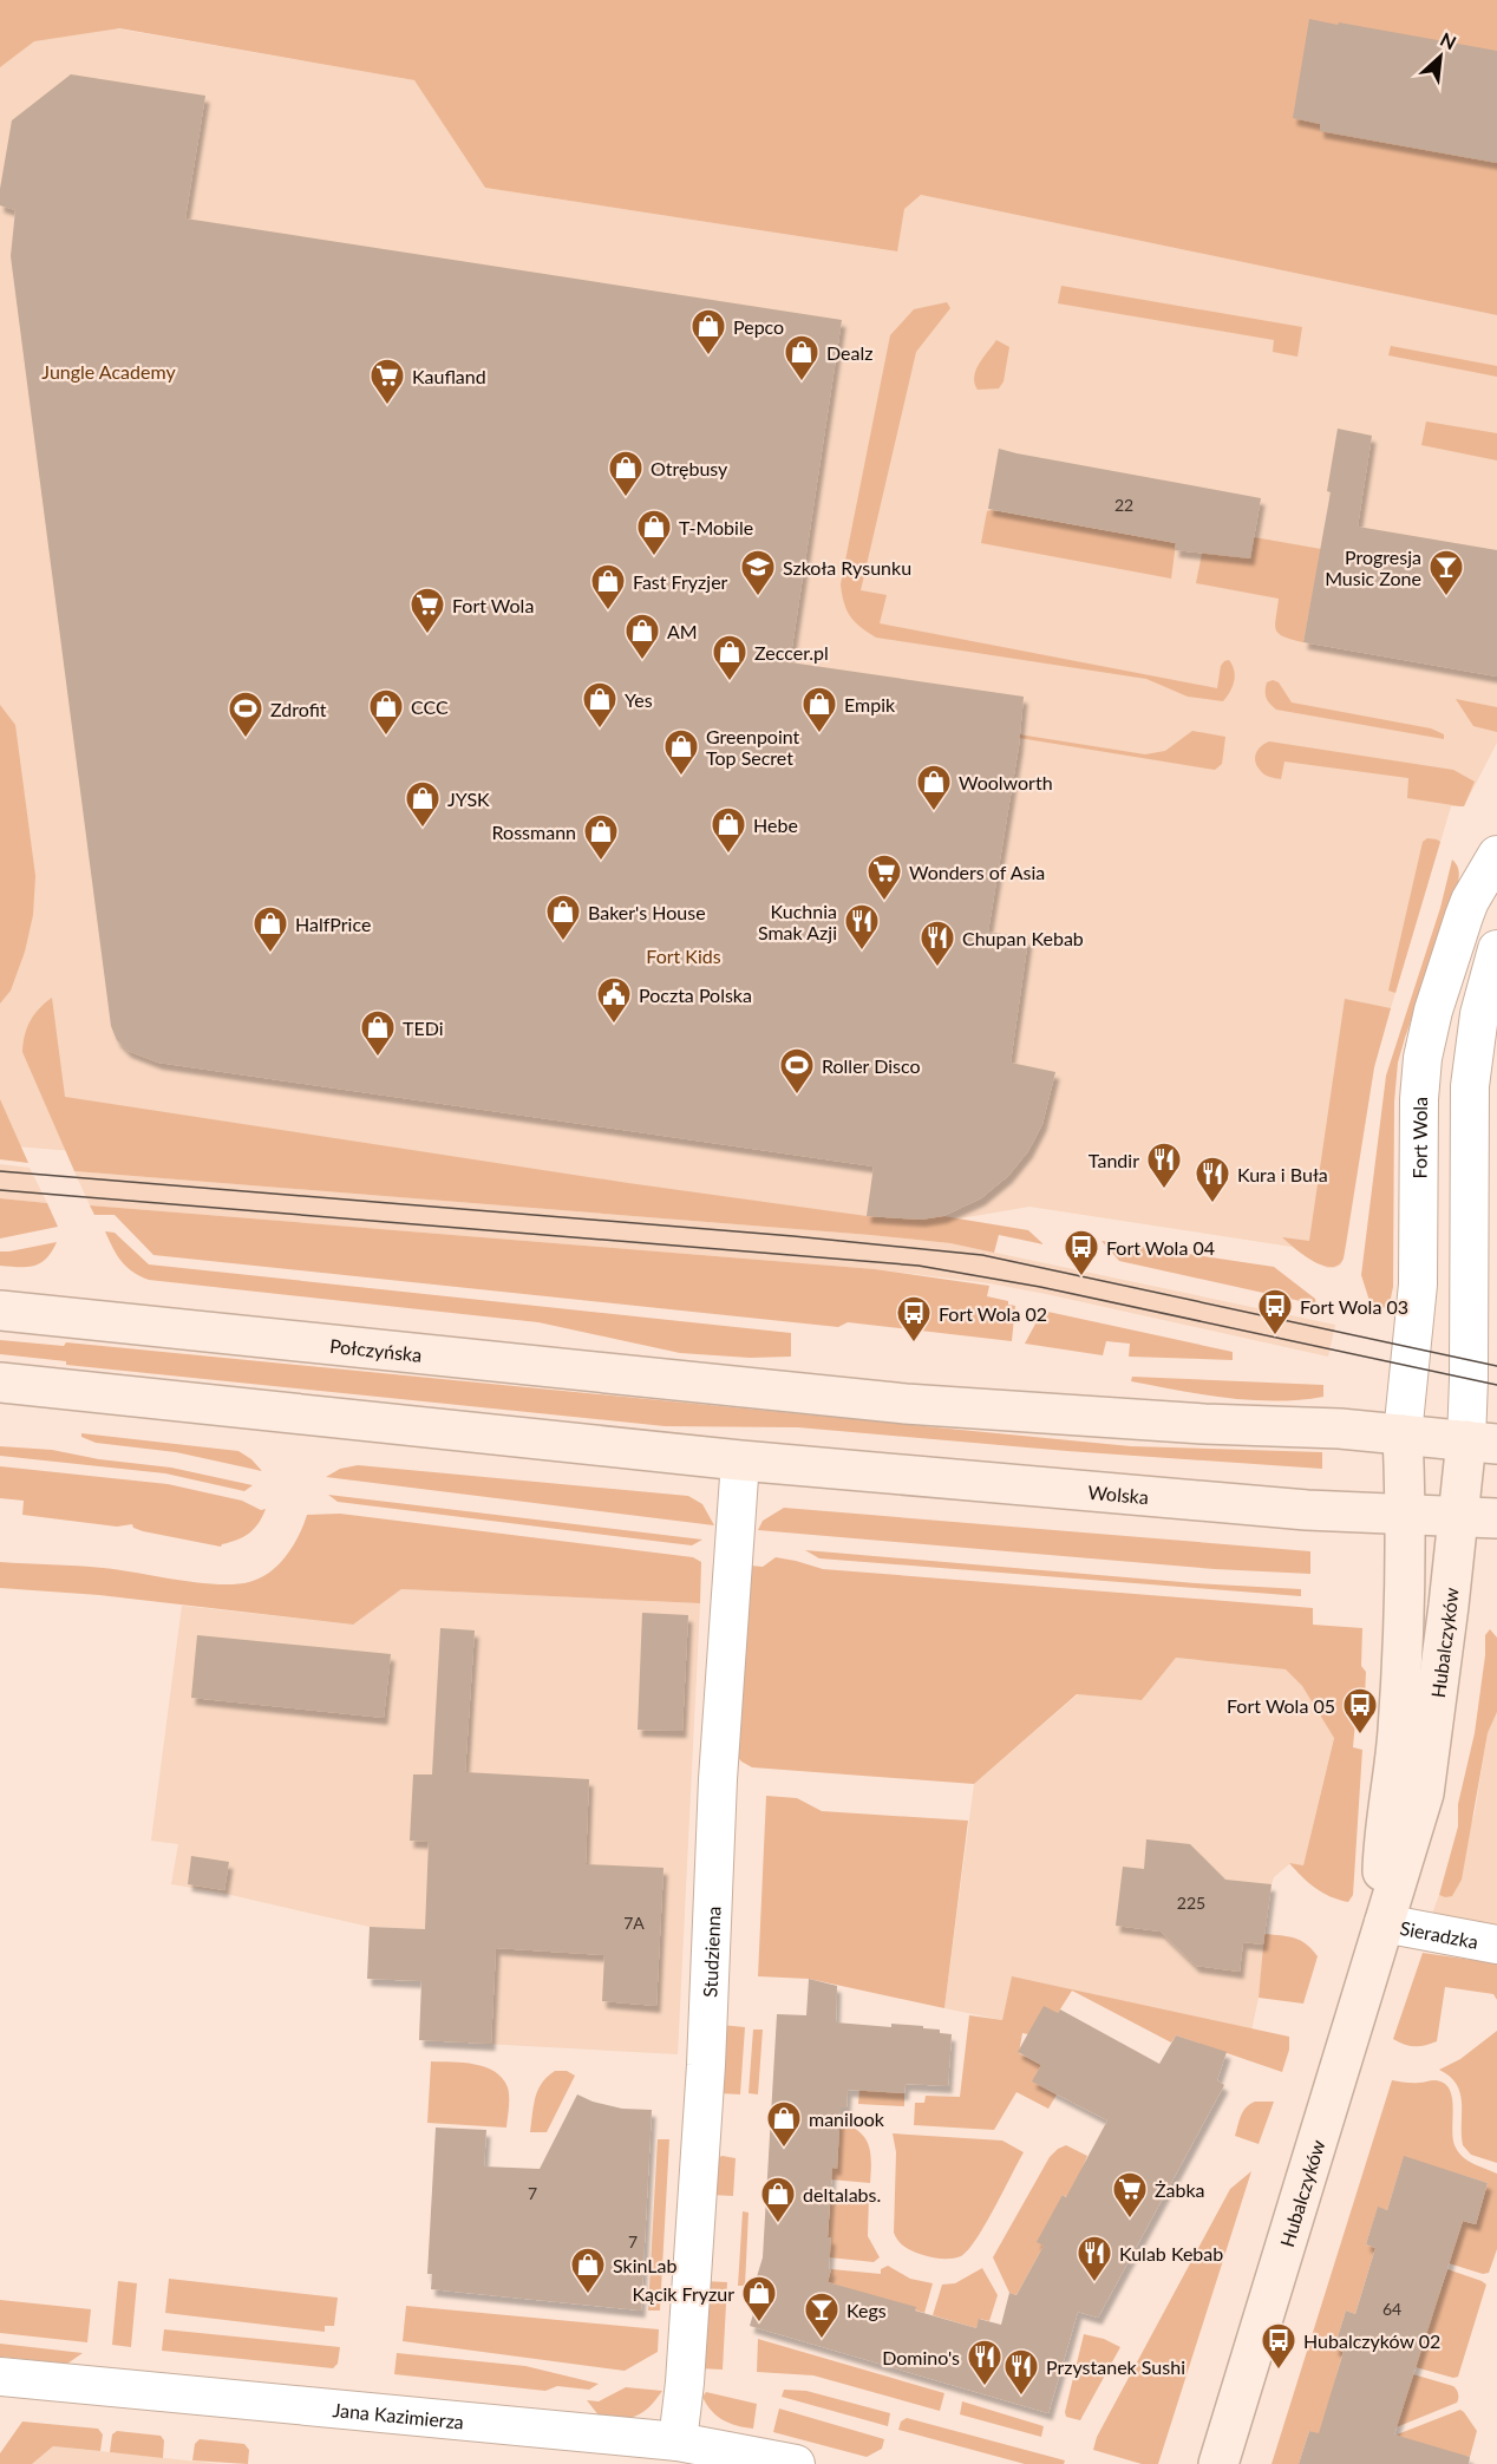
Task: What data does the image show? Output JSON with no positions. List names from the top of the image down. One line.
{"streets":{"main road":["Połczyńska","Wolska","Hubalczyków"],"street":["Fort Wola","Sieradzka","Studzienna","Jana Kazimierza"]},"crossings":[["Fort Wola","Połczyńska"],["Fort Wola","Hubalczyków"],["Połczyńska","Hubalczyków"],["Wolska","Hubalczyków"],["Wolska","Studzienna"],["Hubalczyków","Sieradzka"],["Studzienna","Jana Kazimierza"]],"parks":["Jungle Academy","Fort Kids"],"places":{"shop":["Pepco","Dealz","Otrębusy","T-Mobile","Fast Fryzjer","AM","Zeccer.pl","Yes","Empik","CCC","Greenpoint Top Secret","Woolworth","JYSK","Hebe","Rossmann","Baker's House","HalfPrice","TEDi","manilook","deltalabs.","SkinLab","Kącik Fryzur"],"supermarket":["Kaufland","Fort Wola","Wonders of Asia","Żabka"],"school or university":["Szkoła Rysunku"],"bar":["Progresja Music Zone","Kegs"],"sports":["Zdrofit","Roller Disco"],"restaurant":["Kuchnia Smak Azji","Chupan Kebab","Tandir","Kura i Buła","Kulab Kebab","Domino's","Przystanek Sushi"],"public building":["Poczta Polska"],"bus stop":["Fort Wola 04","Fort Wola 03","Fort Wola 02","Fort Wola 05","Hubalczyków 02"]},"house_numbers":["22","225","7A","7","7","64"],"north":"top right"}
